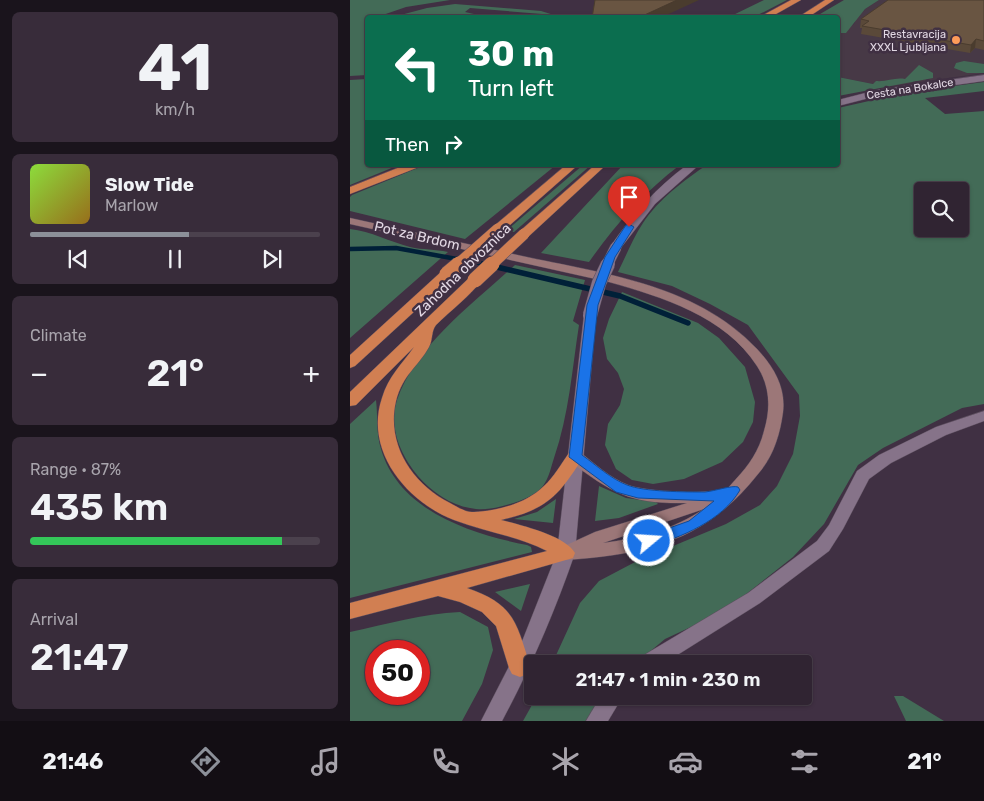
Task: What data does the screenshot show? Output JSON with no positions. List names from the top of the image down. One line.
{"streets":{"highway":["Zahodna obvoznica"],"main road":["Pot za Brdom"],"street":["Cesta na Bokalce"]},"places":["Restavracija XXXL Ljubljana"],"page":{"tile":[["41","km/h"],"Climate",["Range · 87%","435 km"],["Arrival","21:47"]],"turn":["30 m","Turn left"],"then":"Then","song":["Slow Tide","Marlow"],"heat":["−","21°","+"],"limit":"50","trip":"21:47 · 1 min · 230 m","tabs":["21:46","21°"]}}
